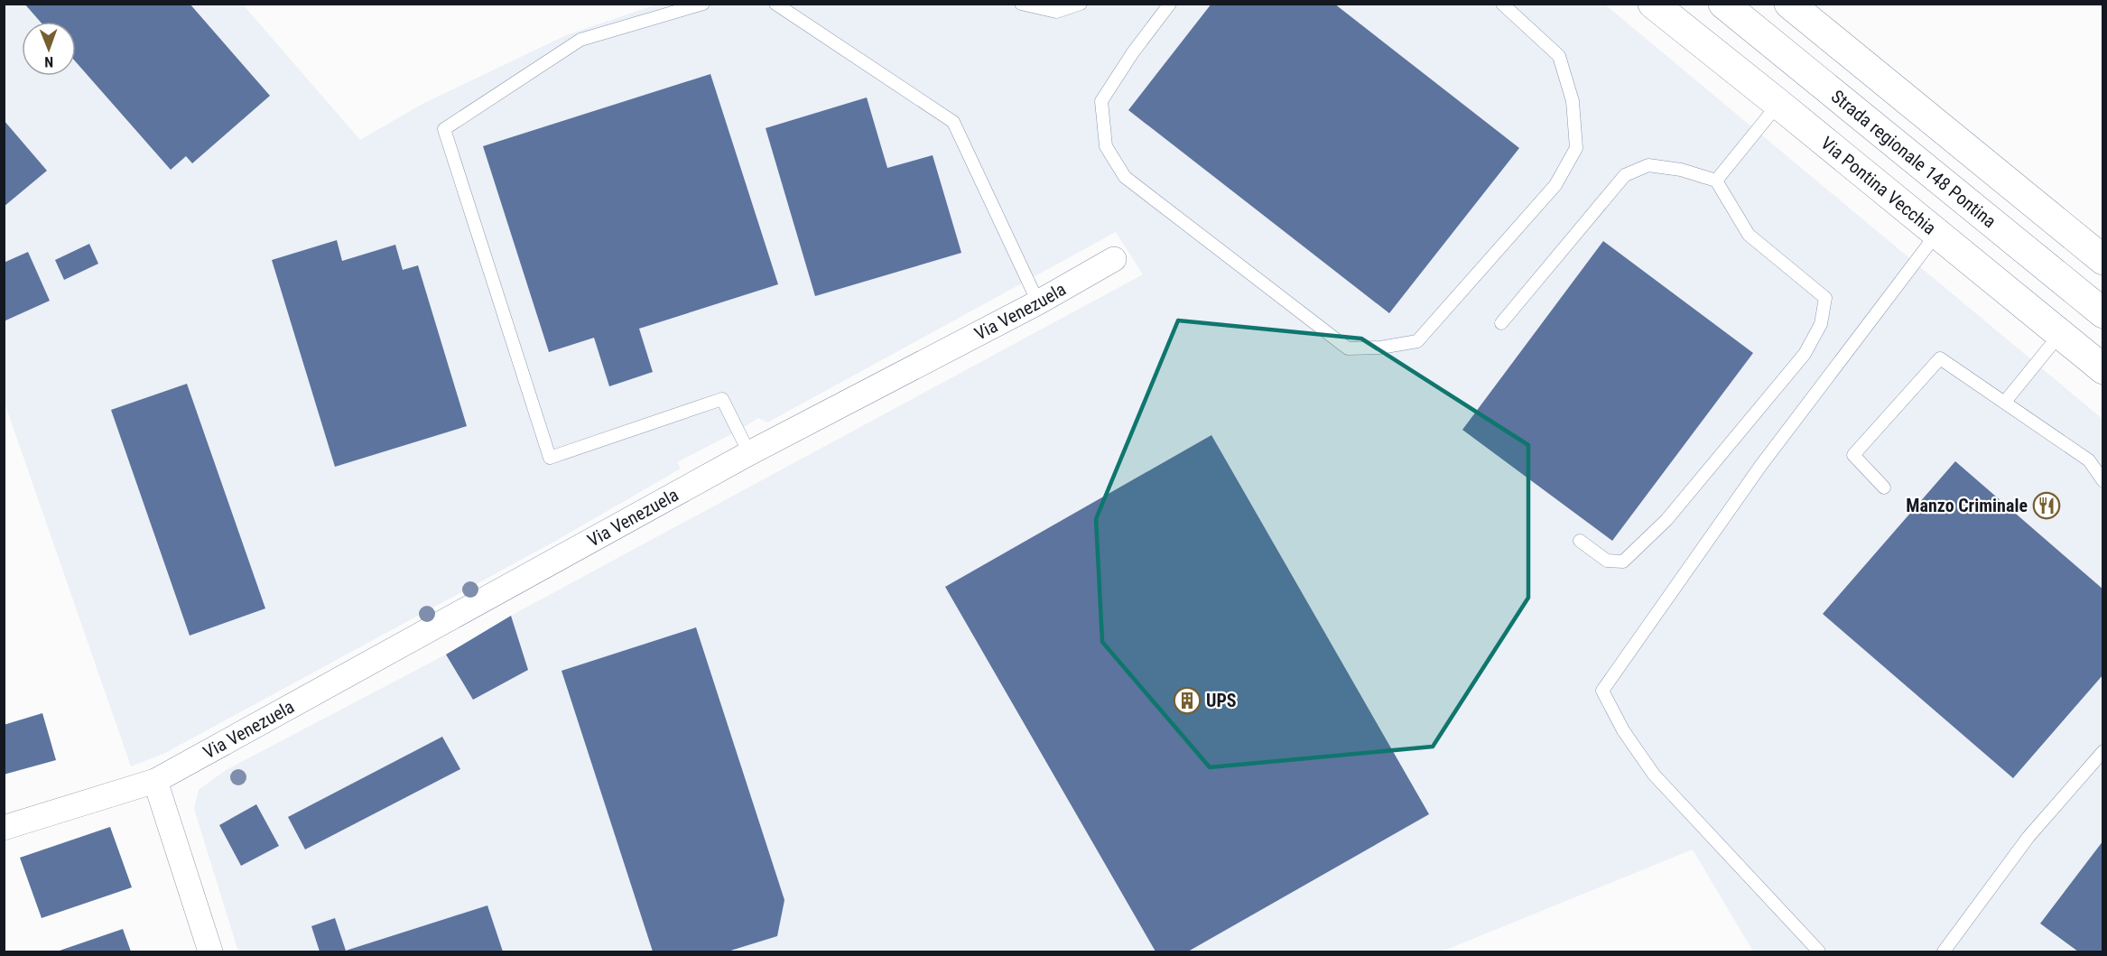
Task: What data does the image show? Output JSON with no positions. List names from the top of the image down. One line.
{"streets":{"main road":["Strada regionale 148 Pontina","Via Pontina Vecchia"],"street":["Via Venezuela"]},"places":{"restaurant":["Manzo Criminale"],"building":["UPS"]},"north":"bottom"}
